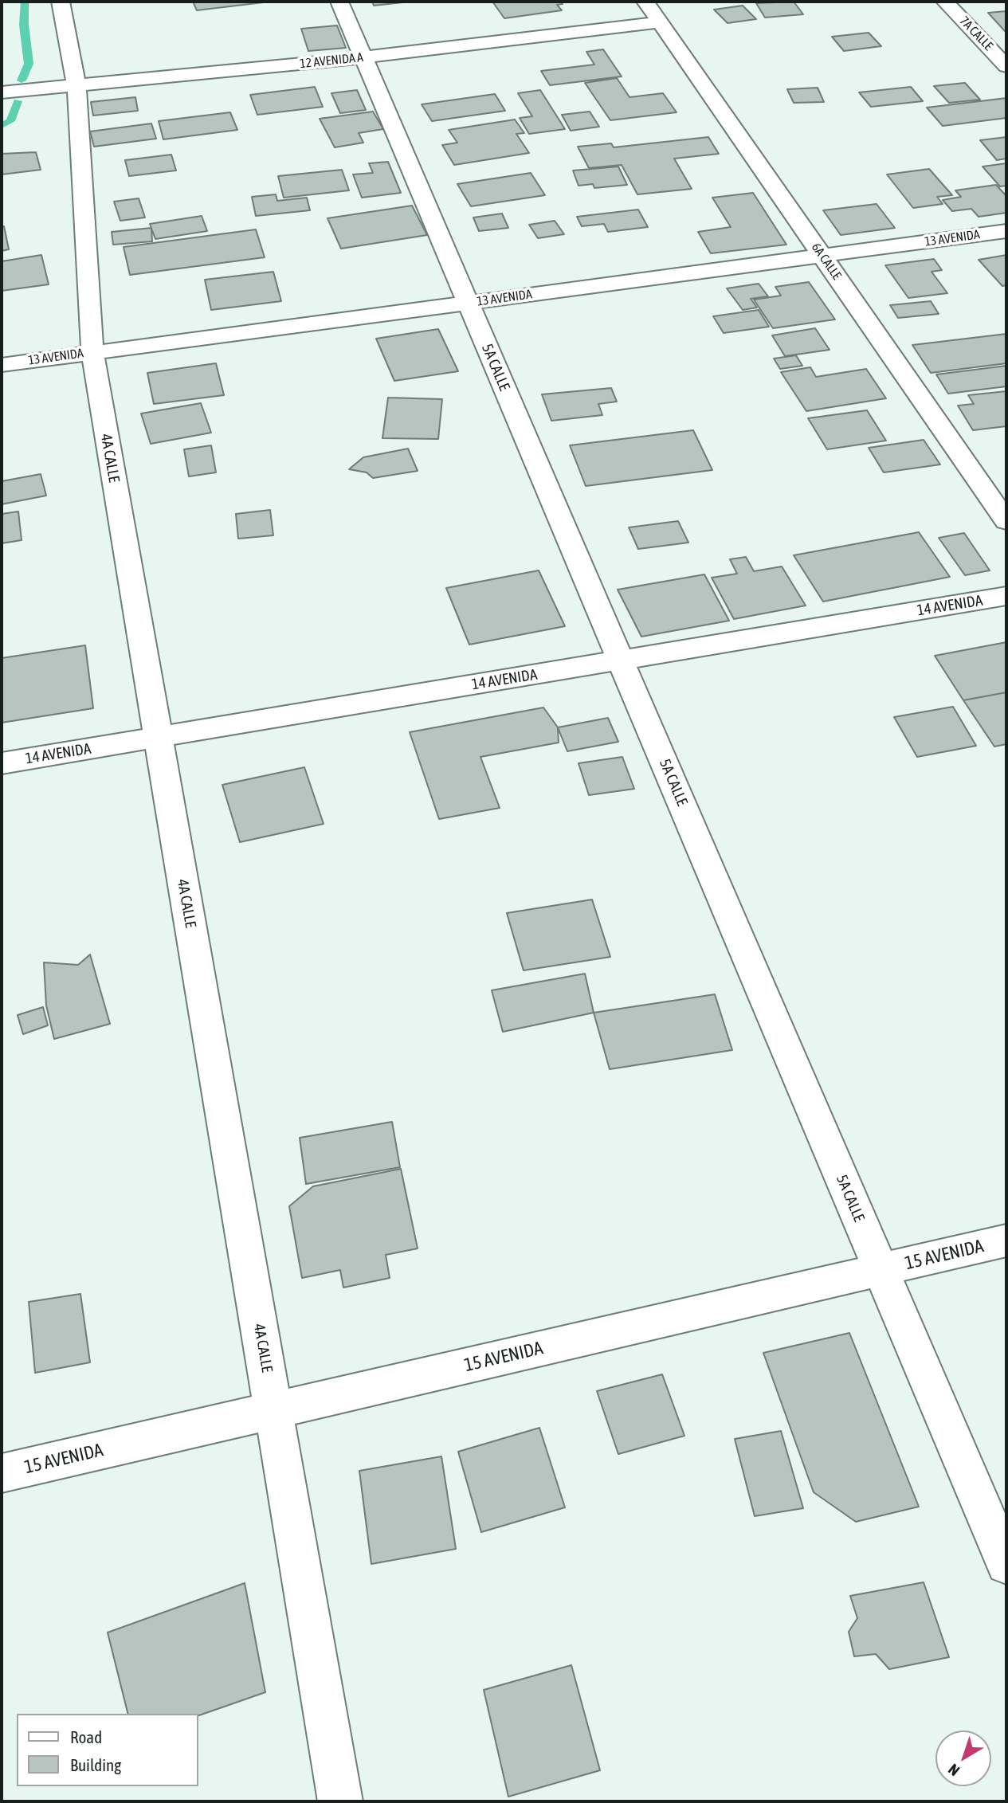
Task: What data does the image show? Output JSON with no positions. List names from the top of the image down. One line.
{"streets":{"street":["7A CALLE","12 AVENIDA A","13 AVENIDA","6A CALLE","5A CALLE","4A CALLE","14 AVENIDA","15 AVENIDA"]},"crossings":[["12 AVENIDA A","6A CALLE"],["12 AVENIDA A","5A CALLE"],["12 AVENIDA A","4A CALLE"],["13 AVENIDA","6A CALLE"],["13 AVENIDA","5A CALLE"],["13 AVENIDA","4A CALLE"],["5A CALLE","14 AVENIDA"],["5A CALLE","15 AVENIDA"],["4A CALLE","14 AVENIDA"],["4A CALLE","15 AVENIDA"]],"legend":["Road","Building"],"north":"bottom left"}
